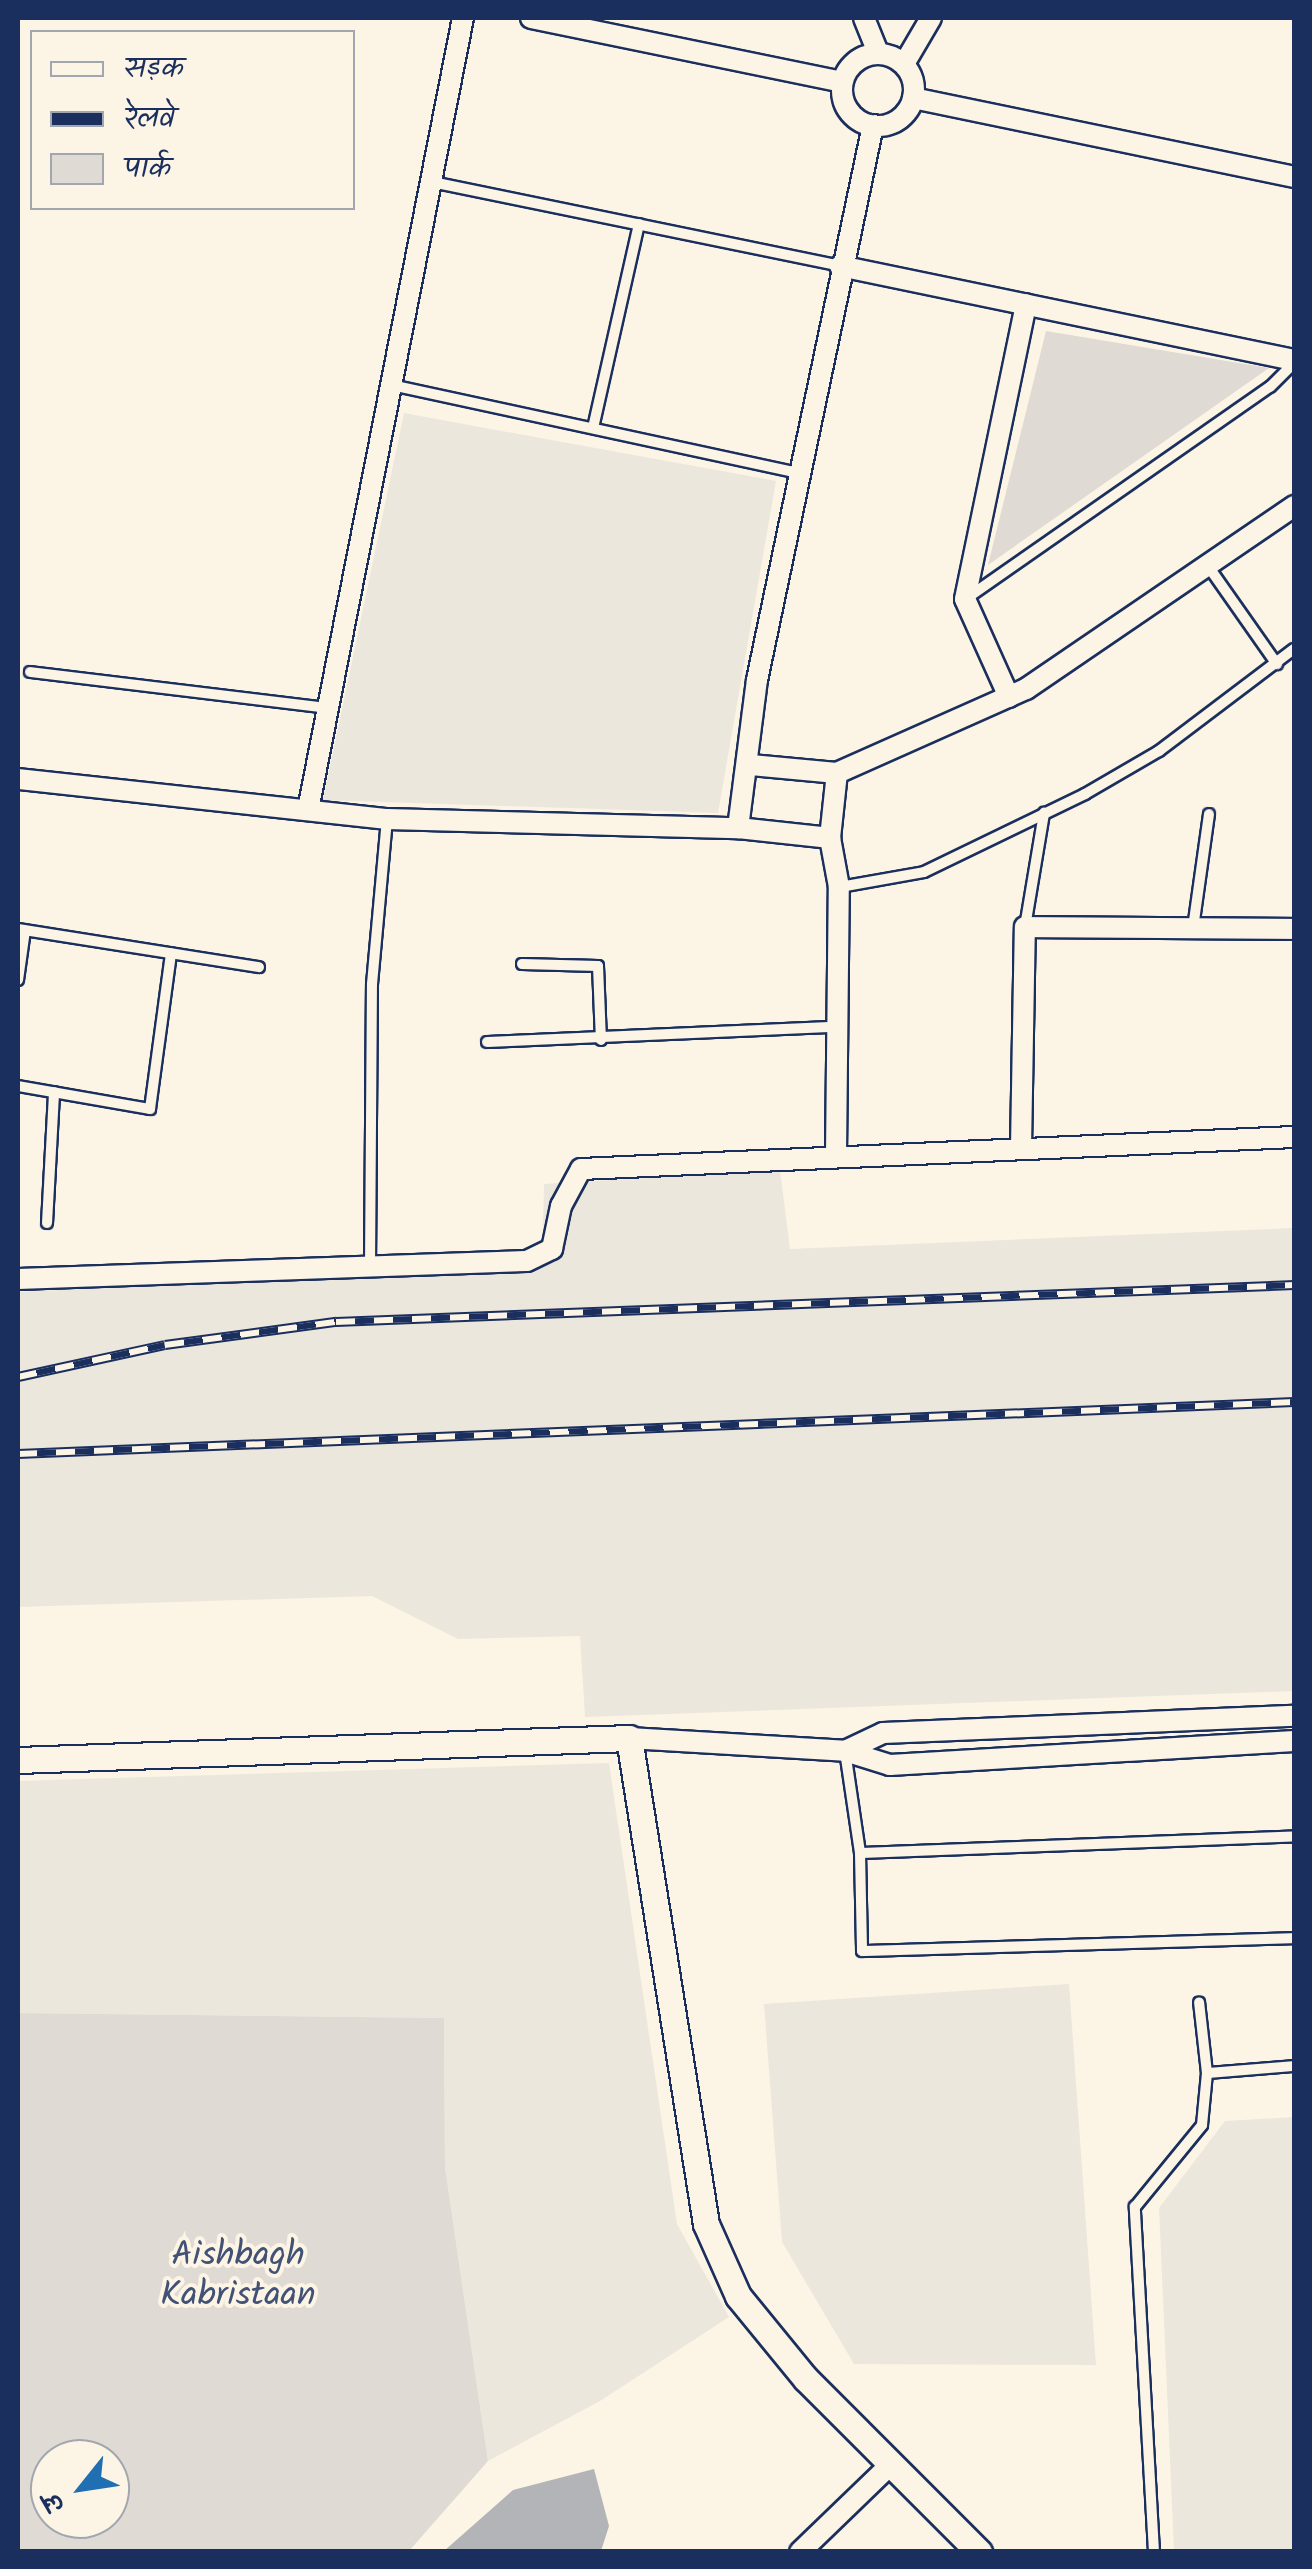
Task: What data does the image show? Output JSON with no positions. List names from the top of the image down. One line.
{"parks":["Aishbagh Kabristaan"],"legend":["सड़क","रेलवे","पार्क"],"north":"bottom left"}
